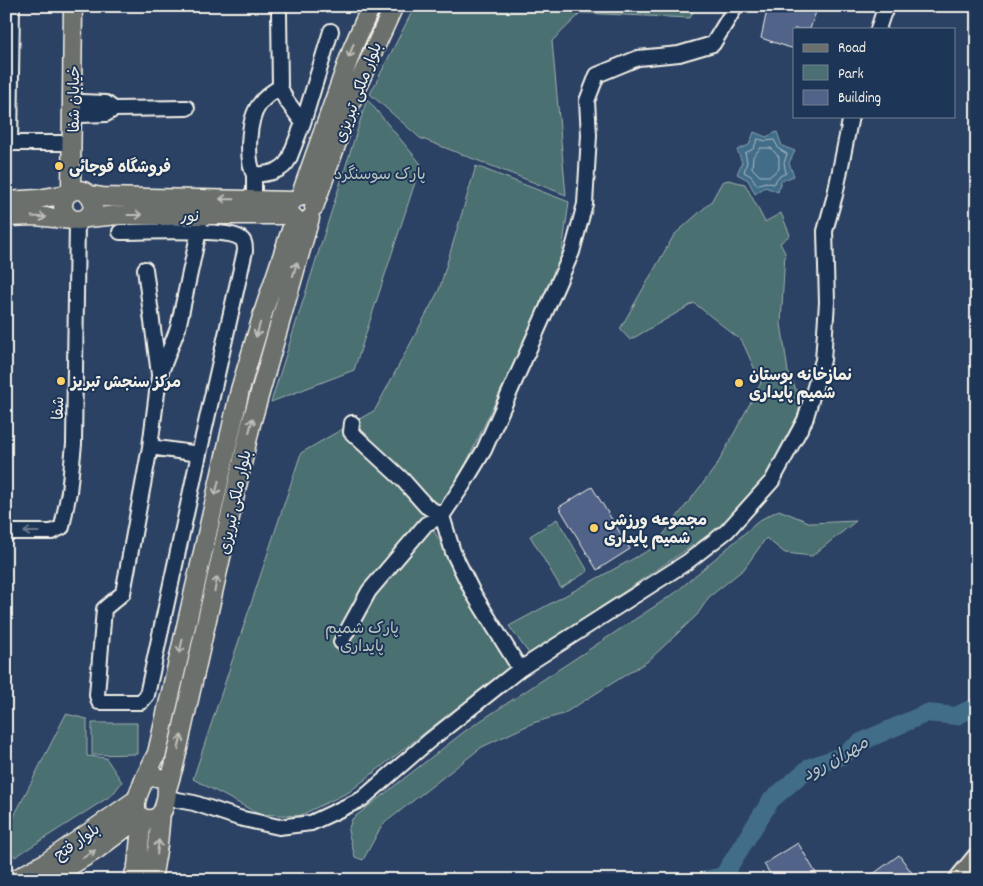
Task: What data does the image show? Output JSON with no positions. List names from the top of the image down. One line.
{"streets":{"main road":["بلوار ملکى تبریزى","خیابان شفا","نور","بلوار فتح"],"street":["شفا"]},"crossings":[["بلوار ملکى تبریزى","نور"],["بلوار ملکى تبریزى","بلوار فتح"],["خیابان شفا","نور"],["خیابان شفا","شفا"],["نور","شفا"]],"water":["مهران رود"],"parks":["پارک سوسنگرد","پارک شمیم پایداری"],"places":["فروشگاه قوجائی","مرکز سنجش تبریز","نمازخانه بوستان شمیم پایداری","مجموعه ورزشی شمیم پایداری"],"legend":["Road","Park","Building"]}
